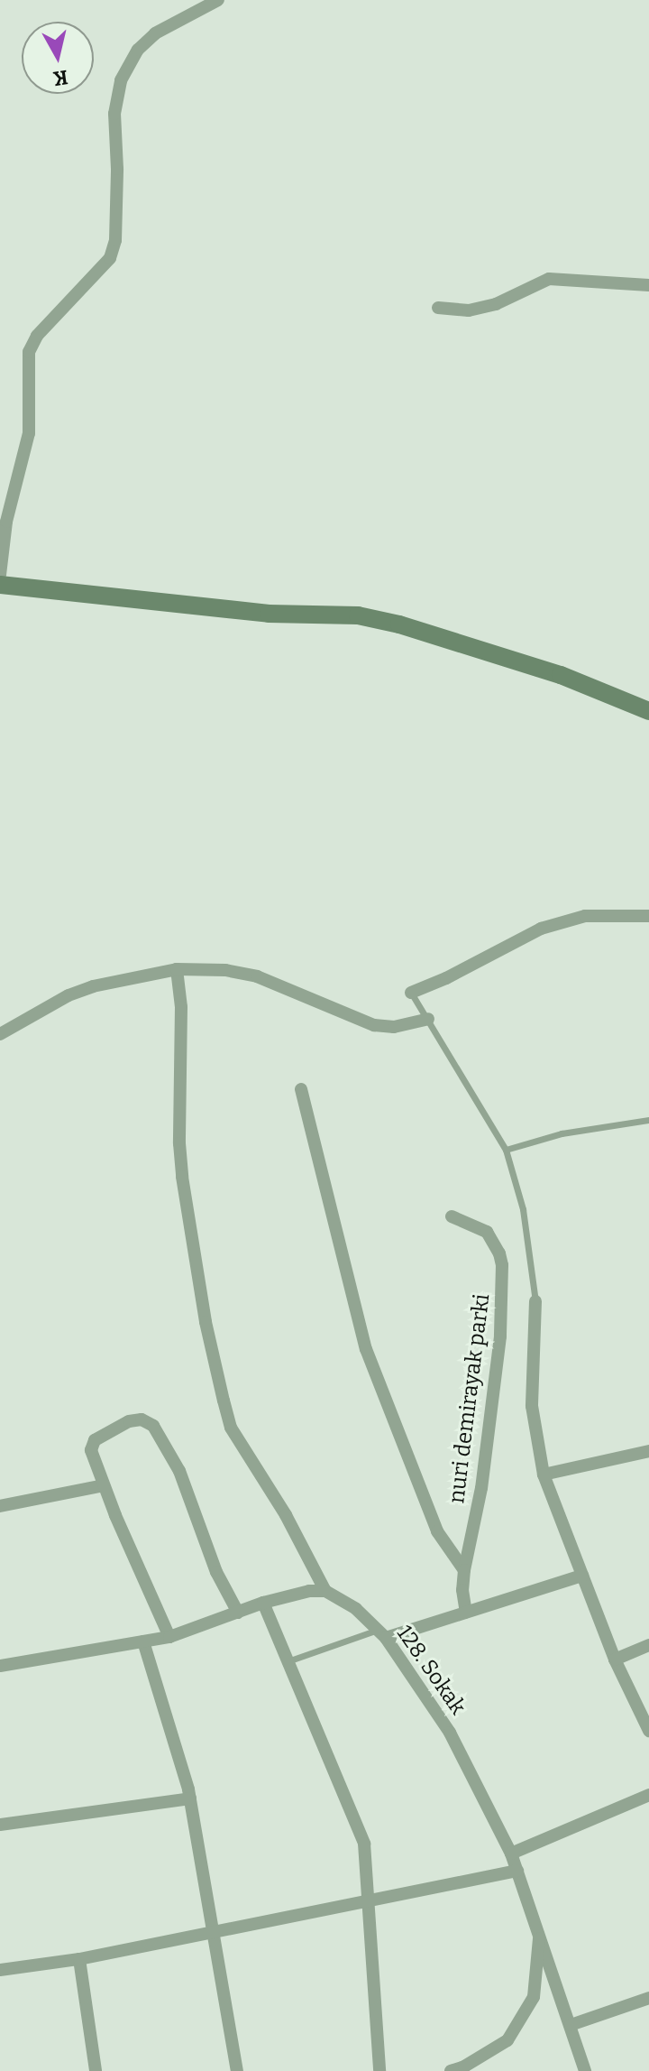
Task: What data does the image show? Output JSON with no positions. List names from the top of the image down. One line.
{"streets":{"street":["nuri demirayak parki","128. Sokak"]},"north":"bottom"}
